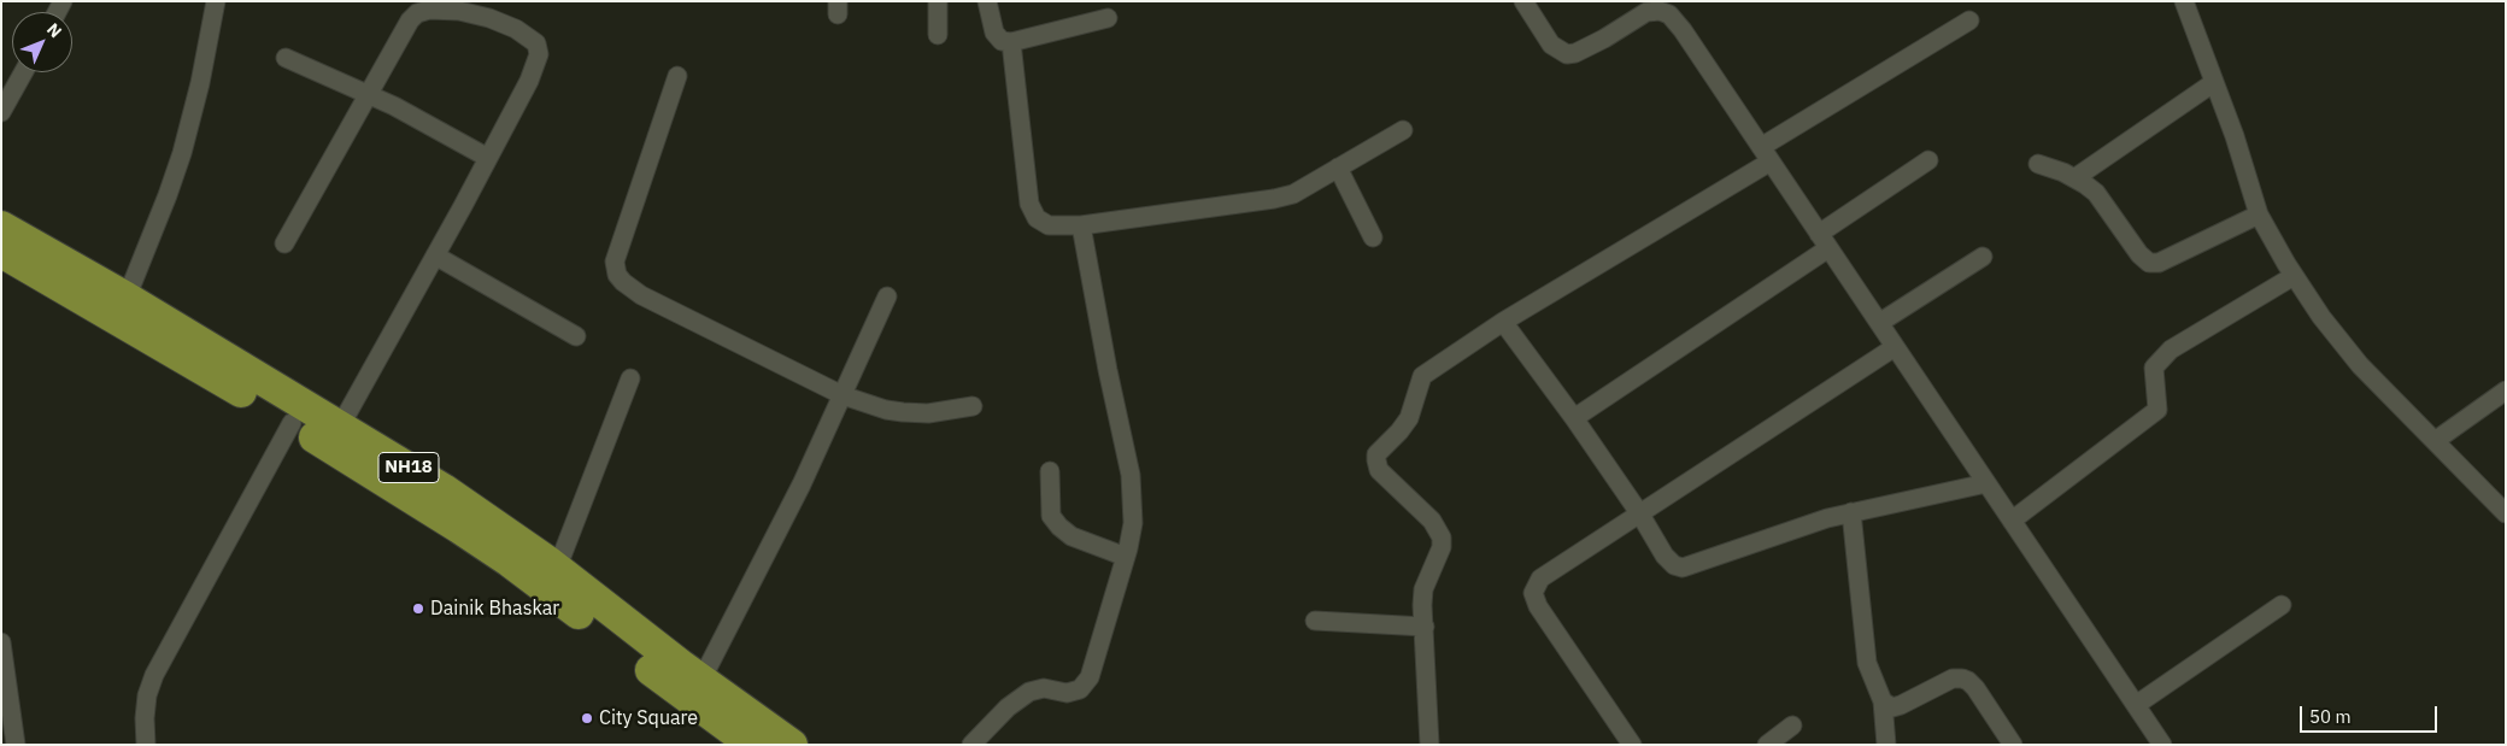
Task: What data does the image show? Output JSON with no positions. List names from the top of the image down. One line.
{"streets":{"highway":["NH18"]},"places":["Dainik Bhaskar","City Square"],"scale_bar":"50 m","north":"top right"}
